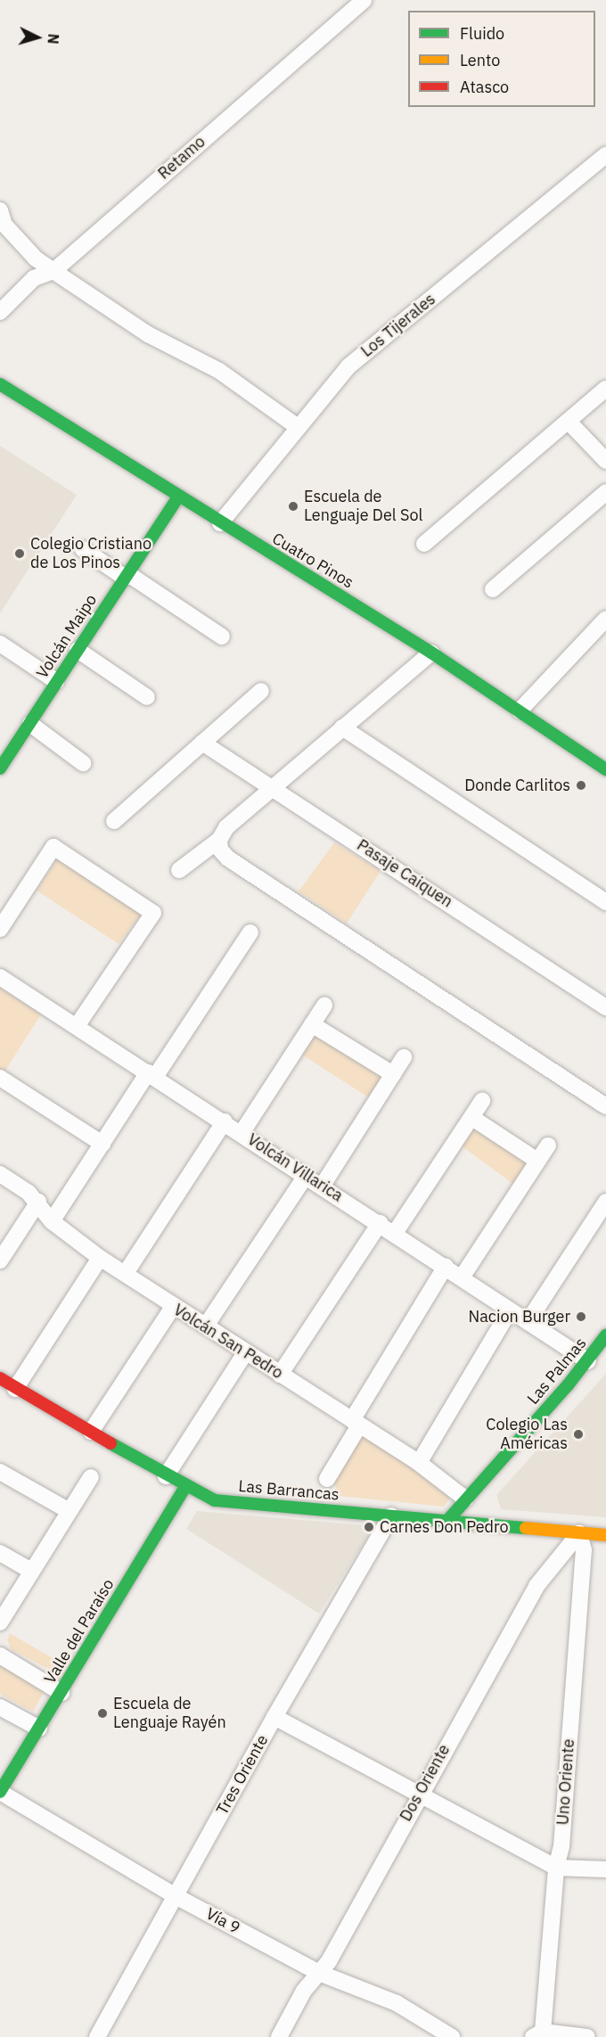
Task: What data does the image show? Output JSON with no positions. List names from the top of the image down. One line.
{"streets":{"street":["Retamo","Los Tijerales","Cuatro Pinos","Volcán Maipo","Pasaje Caiquen","Volcán Villarica","Volcán San Pedro","Las Palmas","Las Barrancas","Valle del Paraíso","Tres Oriente","Uno Oriente","Dos Oriente","Vía 9"]},"crossings":[["Los Tijerales","Cuatro Pinos"],["Cuatro Pinos","Volcán Maipo"],["Volcán Villarica","Las Palmas"],["Volcán San Pedro","Las Palmas"],["Las Palmas","Las Barrancas"],["Las Barrancas","Valle del Paraíso"],["Las Barrancas","Tres Oriente"],["Las Barrancas","Uno Oriente"],["Las Barrancas","Dos Oriente"],["Valle del Paraíso","Vía 9"],["Tres Oriente","Vía 9"],["Uno Oriente","Dos Oriente"],["Dos Oriente","Vía 9"]],"places":["Escuela de Lenguaje Del Sol","Colegio Cristiano de Los Pinos","Donde Carlitos","Nacion Burger","Colegio Las Américas","Carnes Don Pedro","Escuela de Lenguaje Rayén"],"legend":["Fluido","Lento","Atasco"],"north":"right"}
